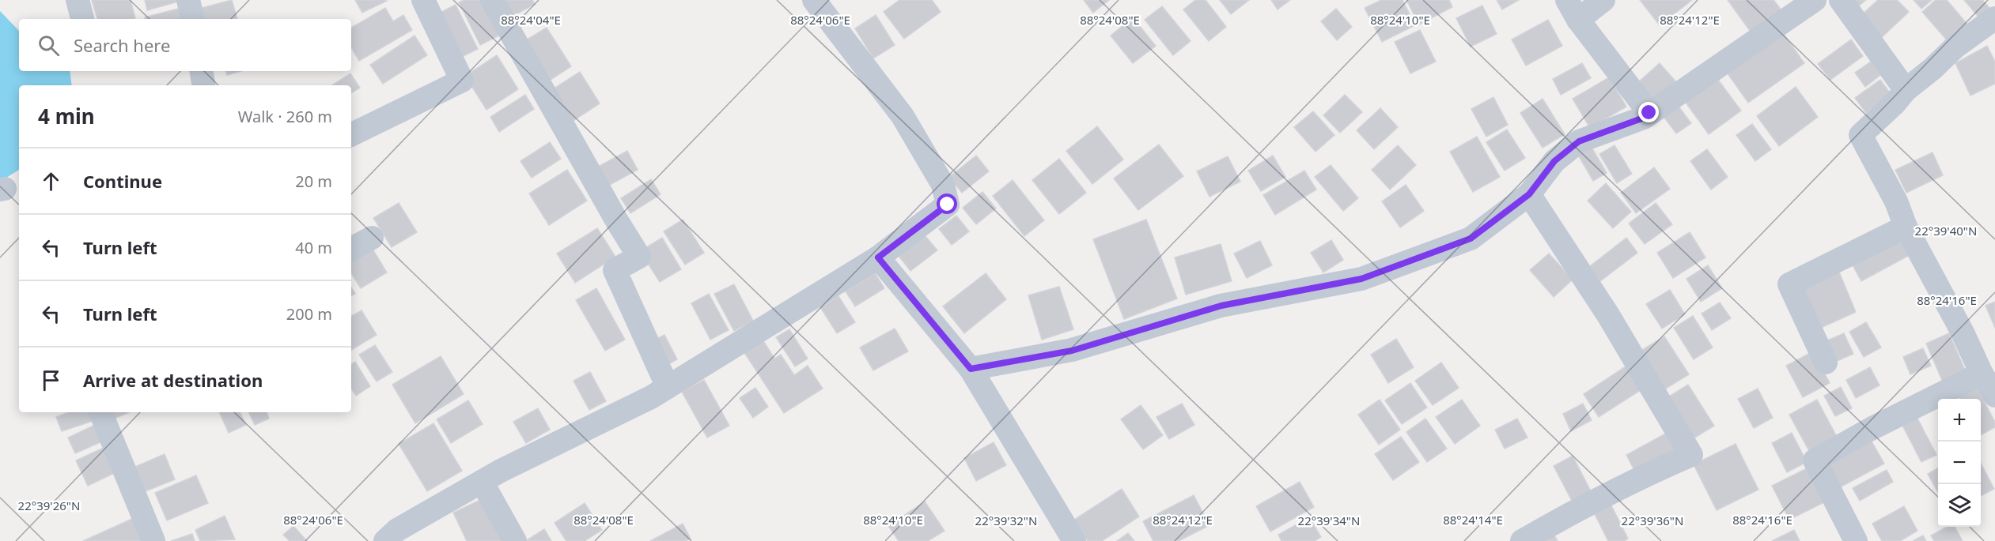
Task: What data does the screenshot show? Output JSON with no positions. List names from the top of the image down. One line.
{"page":{"search":"Search here","heading":["4 min","Walk · 260 m"],"list":[["Continue","20 m"],["Turn left","40 m"],["Turn left","200 m"],"Arrive at destination"],"map_buttons":["+","−"]},"coordinates":["88°24'04\"E","88°24'06\"E","88°24'08\"E","88°24'10\"E","88°24'12\"E","22°39'40\"N","88°24'16\"E","22°39'26\"N","88°24'14\"E","22°39'32\"N","22°39'34\"N","22°39'36\"N"]}
